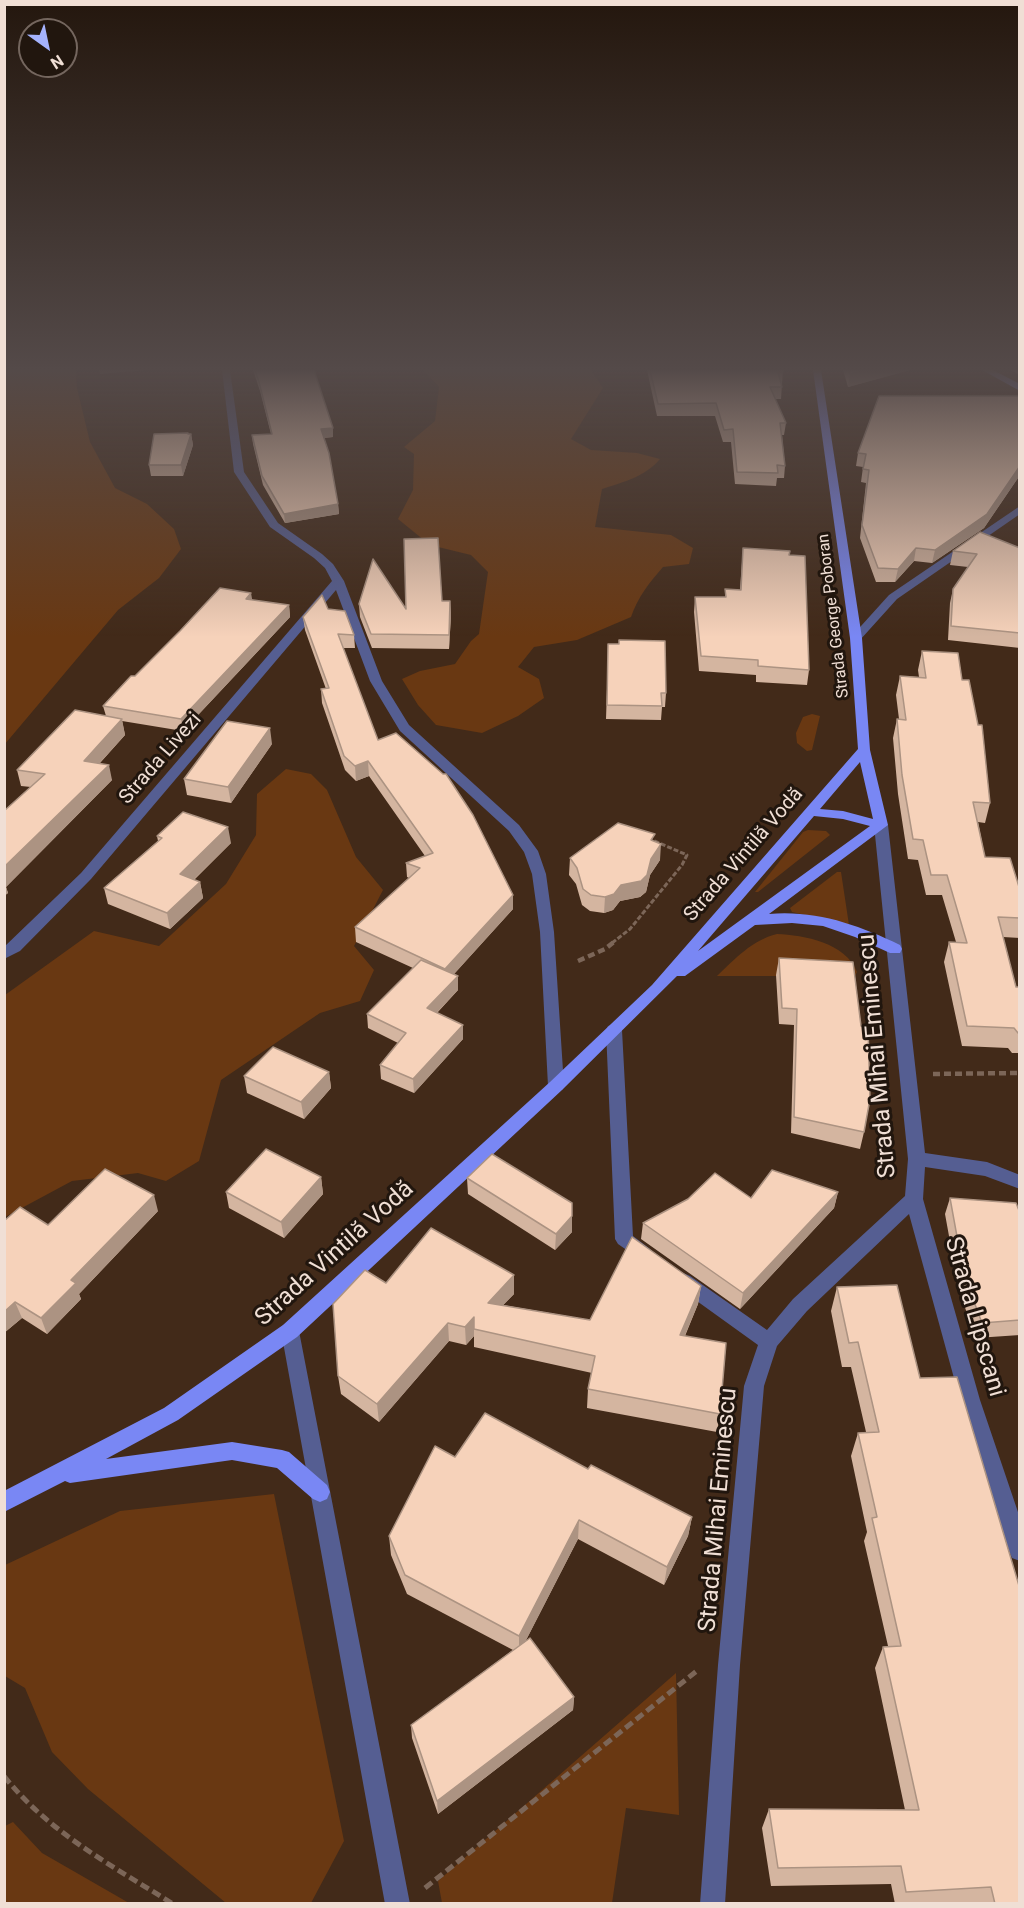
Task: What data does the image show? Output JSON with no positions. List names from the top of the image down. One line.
{"streets":{"main road":["Strada George Poboran","Strada Vintilă Vodă"],"street":["Strada Livezi","Strada Mihai Eminescu","Strada Lipscani"]},"crossings":[["Strada George Poboran","Strada Vintilă Vodă"],["Strada George Poboran","Strada Mihai Eminescu"],["Strada Vintilă Vodă","Strada Mihai Eminescu"],["Strada Mihai Eminescu","Strada Lipscani"]],"north":"bottom right"}
